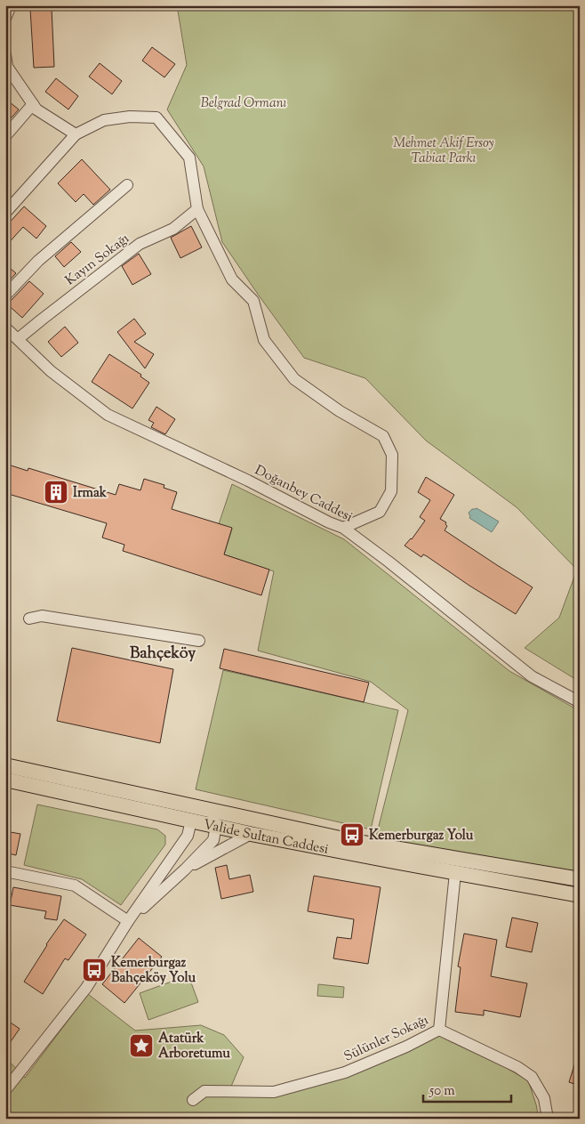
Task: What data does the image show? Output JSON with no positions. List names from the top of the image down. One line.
{"streets":{"main road":["Valide Sultan Caddesi"],"street":["Kayın Sokağı","Doğanbey Caddesi","Sülünler Sokağı"]},"crossings":[["Kayın Sokağı","Doğanbey Caddesi"],["Valide Sultan Caddesi","Sülünler Sokağı"]],"districts":["Bahçeköy"],"parks":["Belgrad Ormanı","Mehmet Akif Ersoy Tabiat Parkı"],"places":{"building":["Irmak"],"bus stop":["Kemerburgaz Yolu","Kemerburgaz Bahçeköy Yolu"],"place":["Atatürk Arboretumu"]},"scale_bar":"50 m"}
